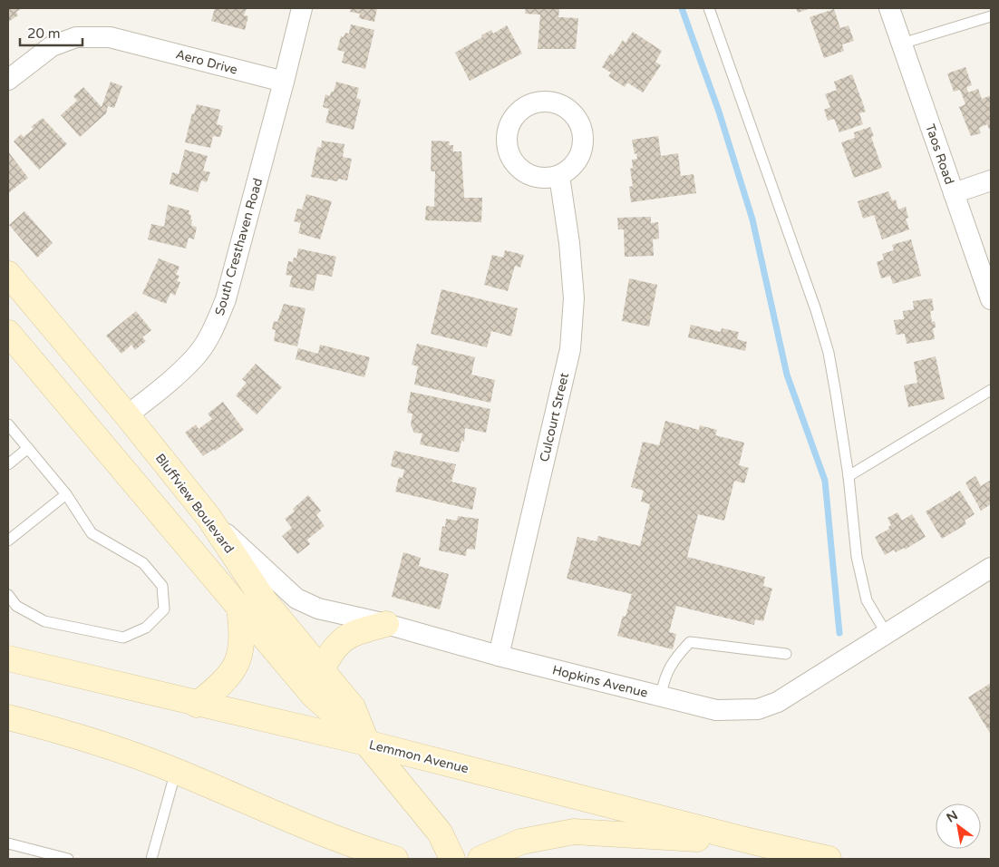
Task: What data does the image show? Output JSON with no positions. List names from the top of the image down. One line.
{"streets":{"main road":["South Cresthaven Road","Bluffview Boulevard","Lemmon Avenue"],"street":["Aero Drive","Taos Road","Culcourt Street","Hopkins Avenue"]},"crossings":[["Aero Drive","South Cresthaven Road"],["South Cresthaven Road","Bluffview Boulevard"],["Culcourt Street","Hopkins Avenue"],["Bluffview Boulevard","Hopkins Avenue"],["Bluffview Boulevard","Lemmon Avenue"]],"scale_bar":"20 m","north":"top left"}
